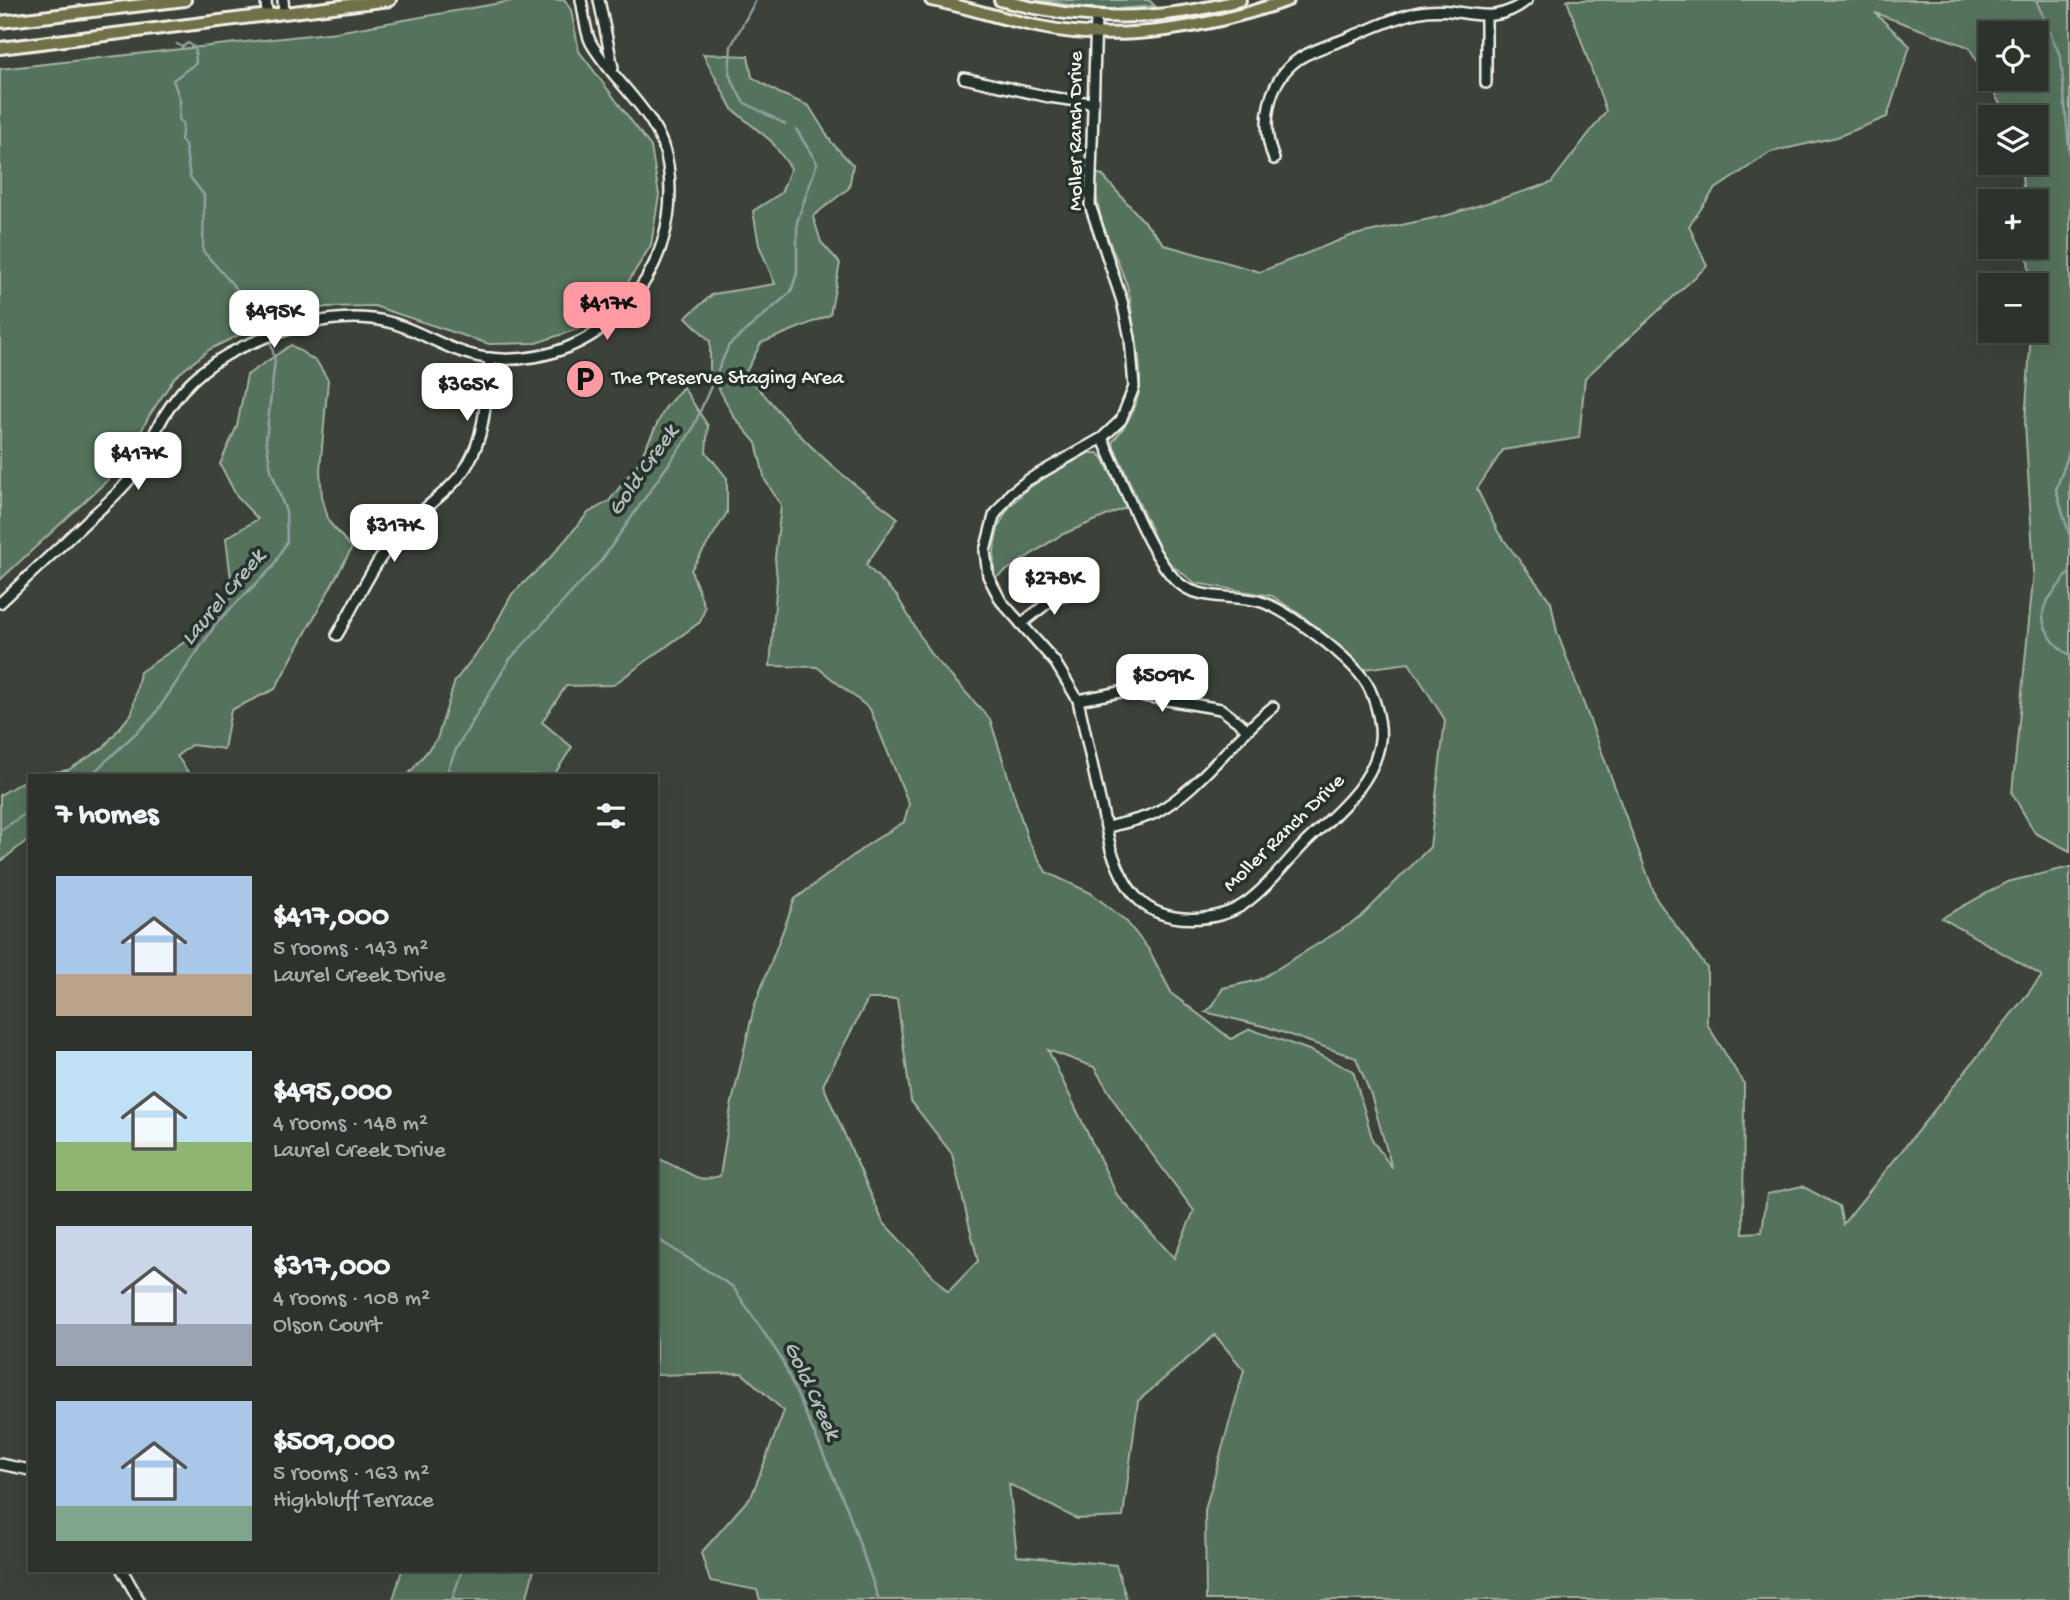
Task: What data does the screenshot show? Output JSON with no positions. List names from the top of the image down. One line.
{"streets":{"street":["Moller Ranch Drive"]},"water":["Gold Creek","Laurel Creek"],"places":{"parking":["The Preserve Staging Area"]},"page":{"map_buttons":["+","−"],"price":["$417K","$495K","$365K","$417K","$317K","$278K","$509K"],"heading":"7 homes","list":[{"name":"$417,000","note":"5 rooms · 143 m² · Laurel Creek Drive"},{"name":"$495,000","note":"4 rooms · 148 m² · Laurel Creek Drive"},{"name":"$317,000","note":"4 rooms · 108 m² · Olson Court"},{"name":"$509,000","note":"5 rooms · 163 m² · Highbluff Terrace"}]}}
